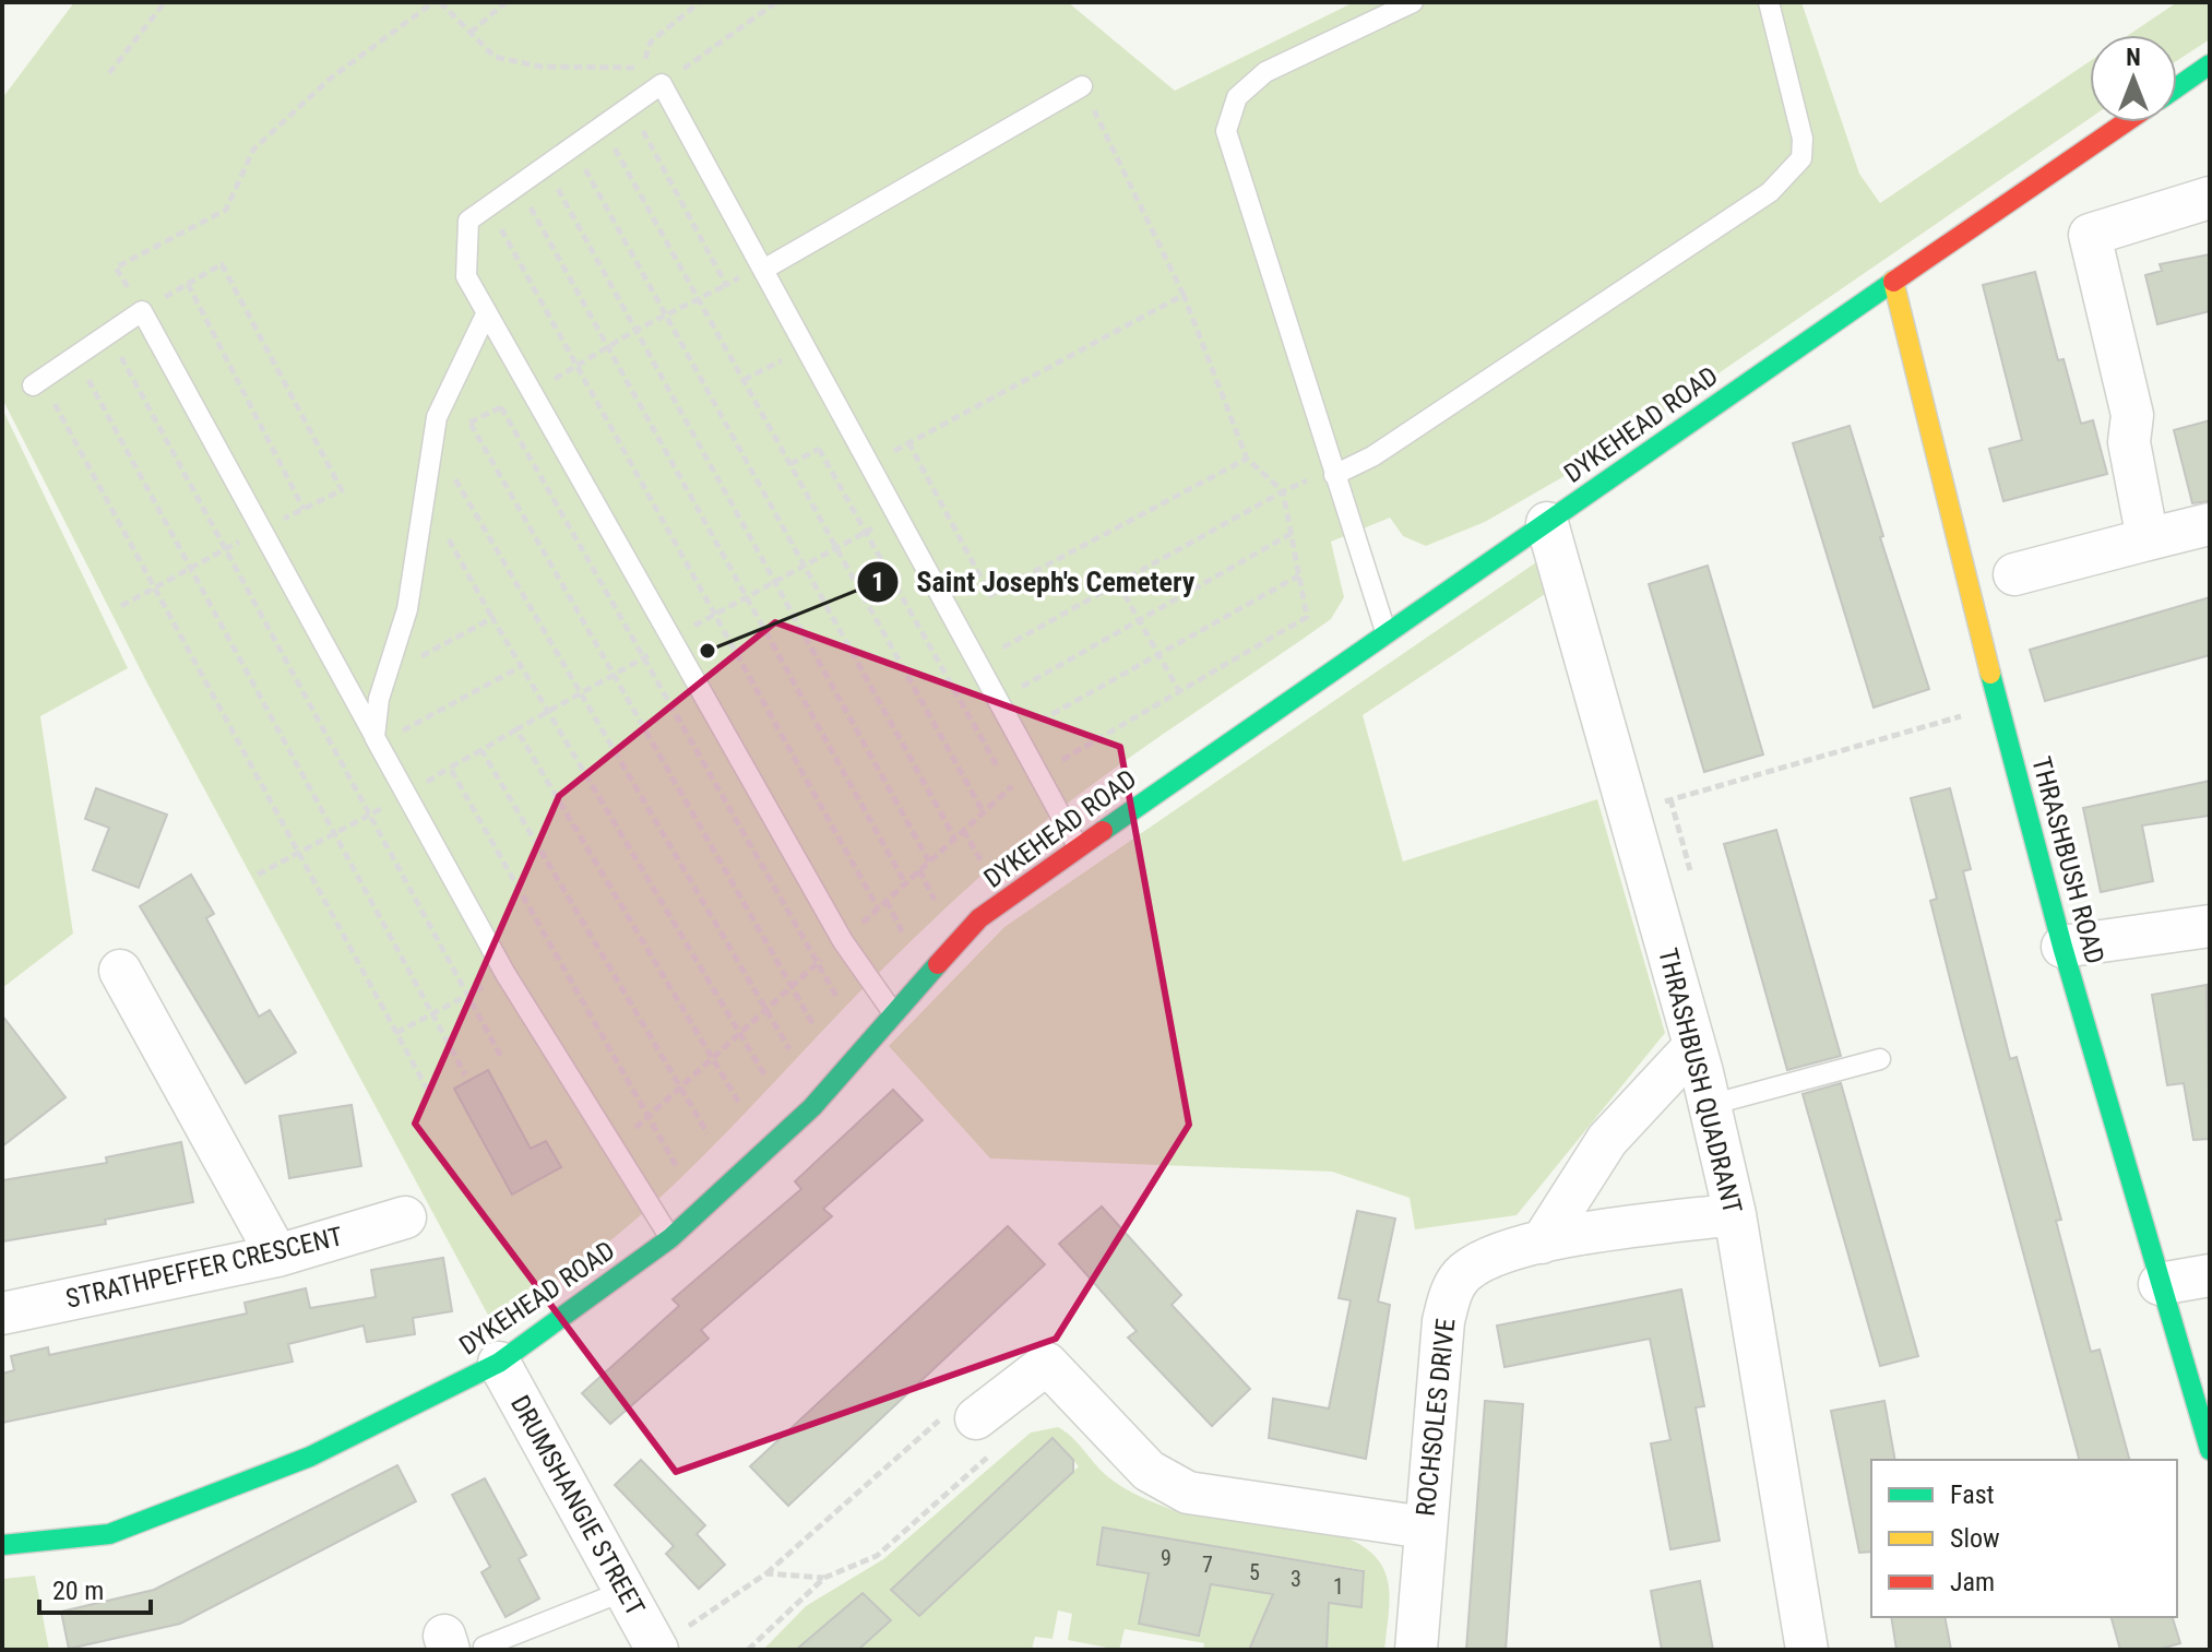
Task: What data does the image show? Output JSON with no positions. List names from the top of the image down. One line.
{"streets":{"street":["DYKEHEAD ROAD","THRASHBUSH ROAD","THRASHBUSH QUADRANT","STRATHPEFFER CRESCENT","ROCHSOLES DRIVE","DRUMSHANGIE STREET"]},"crossings":[["DYKEHEAD ROAD","THRASHBUSH ROAD"],["DYKEHEAD ROAD","THRASHBUSH QUADRANT"],["DYKEHEAD ROAD","DRUMSHANGIE STREET"],["THRASHBUSH QUADRANT","ROCHSOLES DRIVE"]],"places":["Saint Joseph's Cemetery"],"house_numbers":["9","7","5","3","1"],"legend":["Fast","Slow","Jam"],"scale_bar":"20 m","north":"top"}
